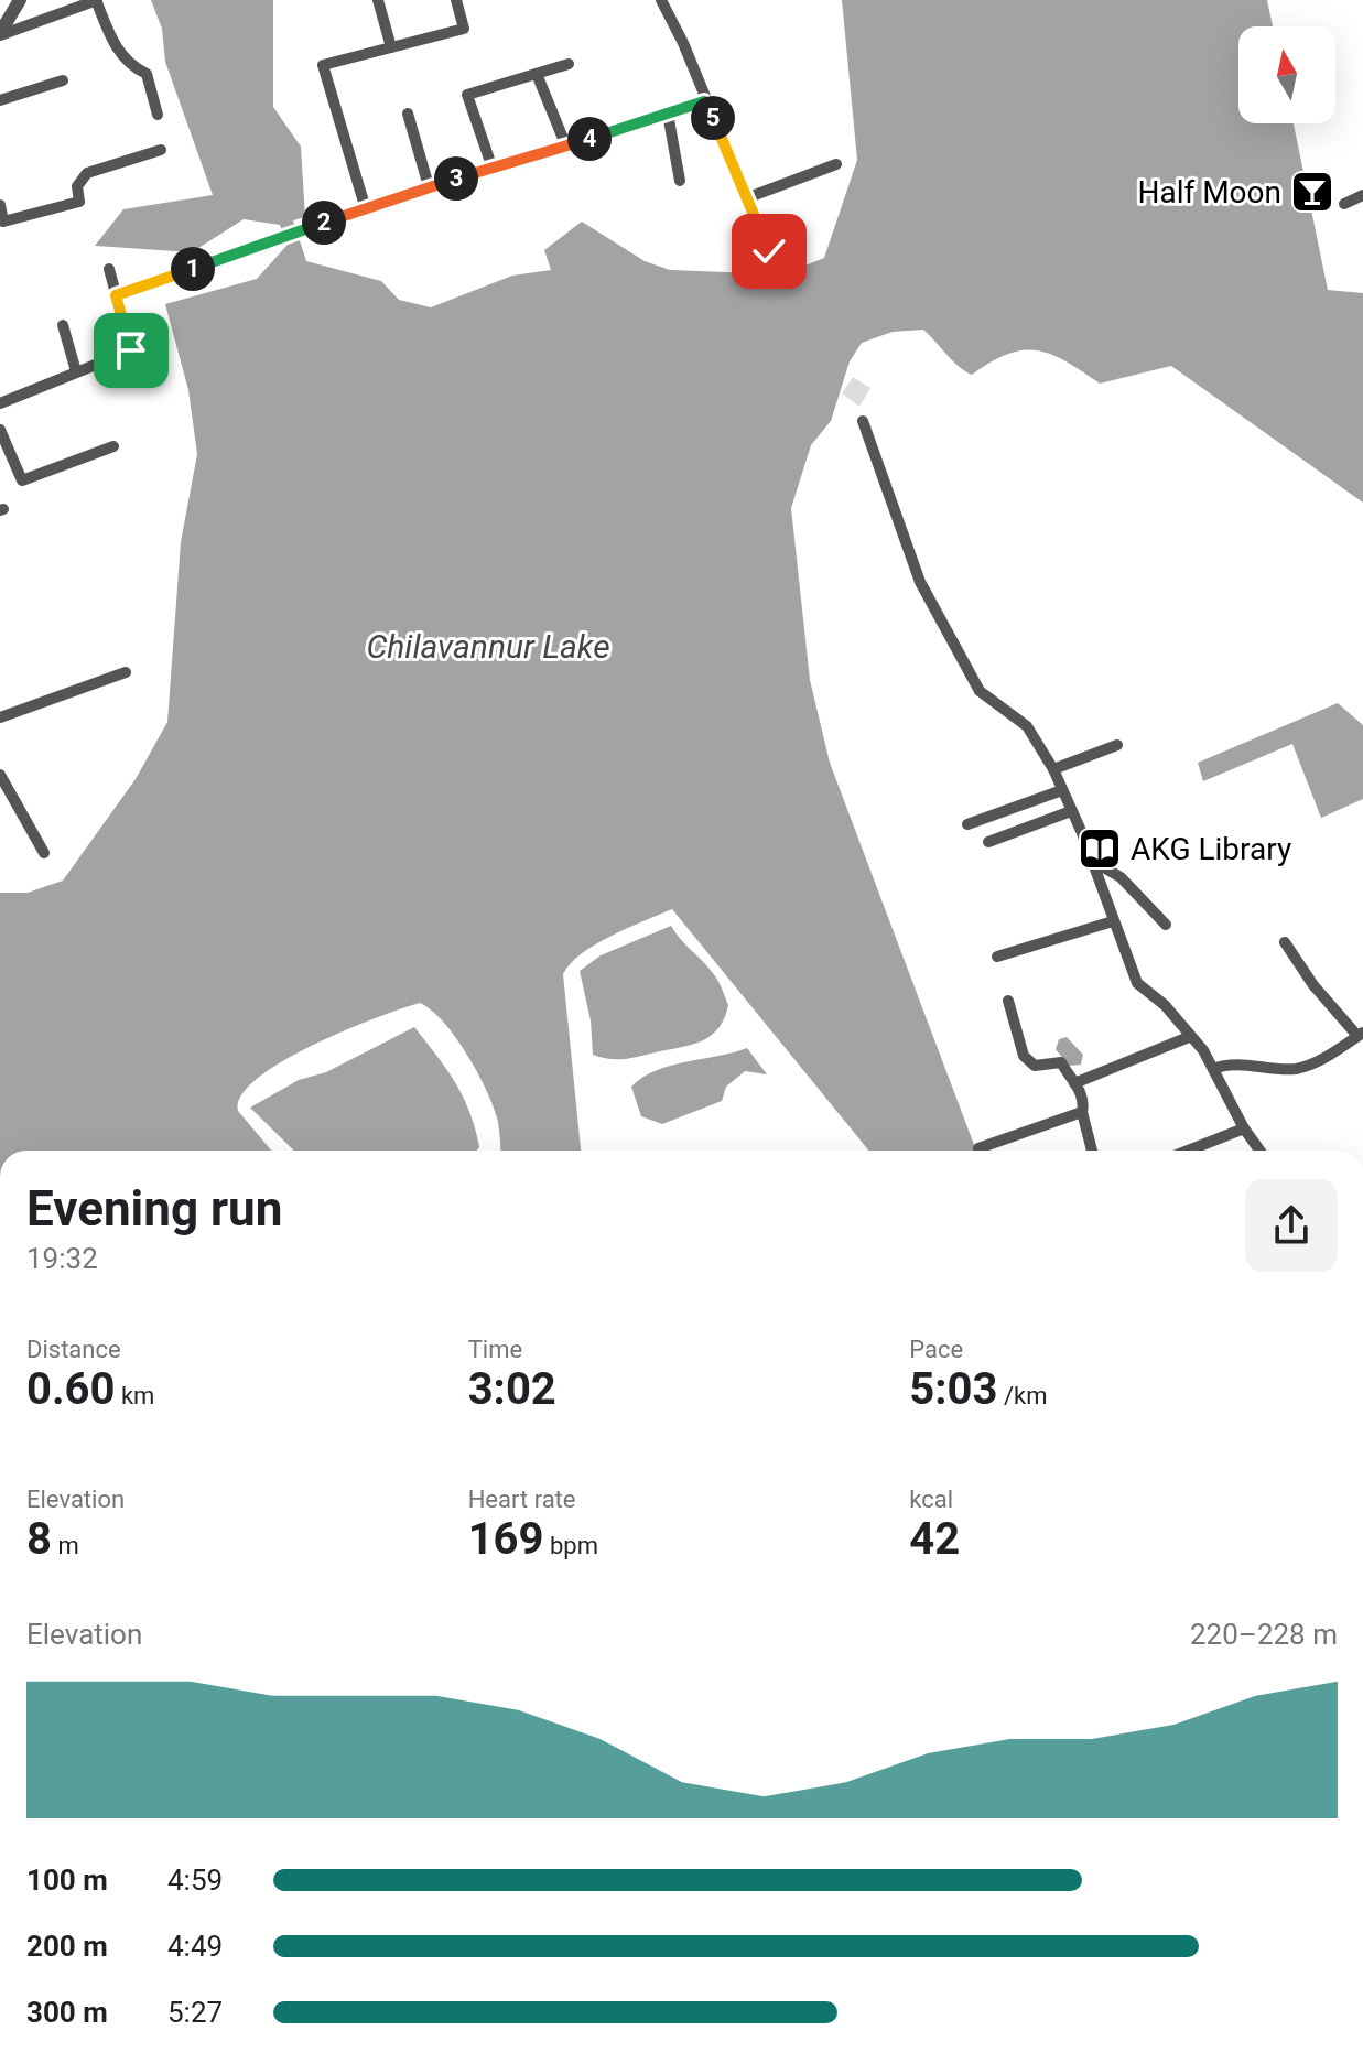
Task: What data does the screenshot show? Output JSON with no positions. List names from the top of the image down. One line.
{"water":["Chilavannur Lake"],"places":{"bar":["Half Moon"],"library":["AKG Library"]},"north":"top","page":{"pins":["5","4","3","2","1"],"heading":["Evening run","19:32"],"stats":[["Distance","0.60 km"],["Time","3:02"],["Pace","5:03 /km"],["Elevation","8 m"],["Heart rate","169 bpm"],["kcal","42"]],"chart":["Elevation","220–228 m"],"list":[{"name":"100 m","note":"4:59"},{"name":"200 m","note":"4:49"},{"name":"300 m","note":"5:27"}]}}
